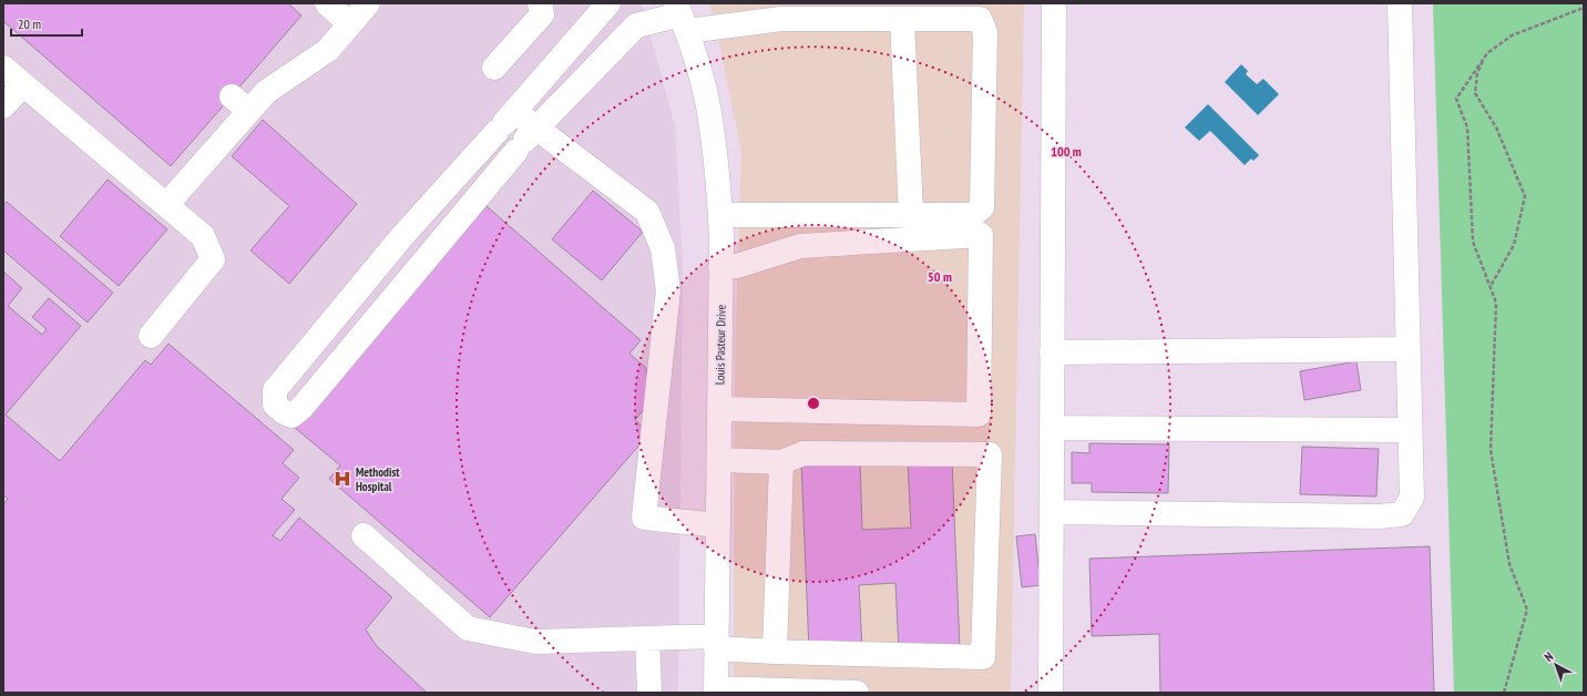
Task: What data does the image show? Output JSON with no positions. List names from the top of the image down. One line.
{"streets":{"street":["Louis Pasteur Drive"]},"places":{"hospital":["Methodist Hospital"]},"scale_bar":"20 m","north":"top left","rings":["100 m","50 m"]}
